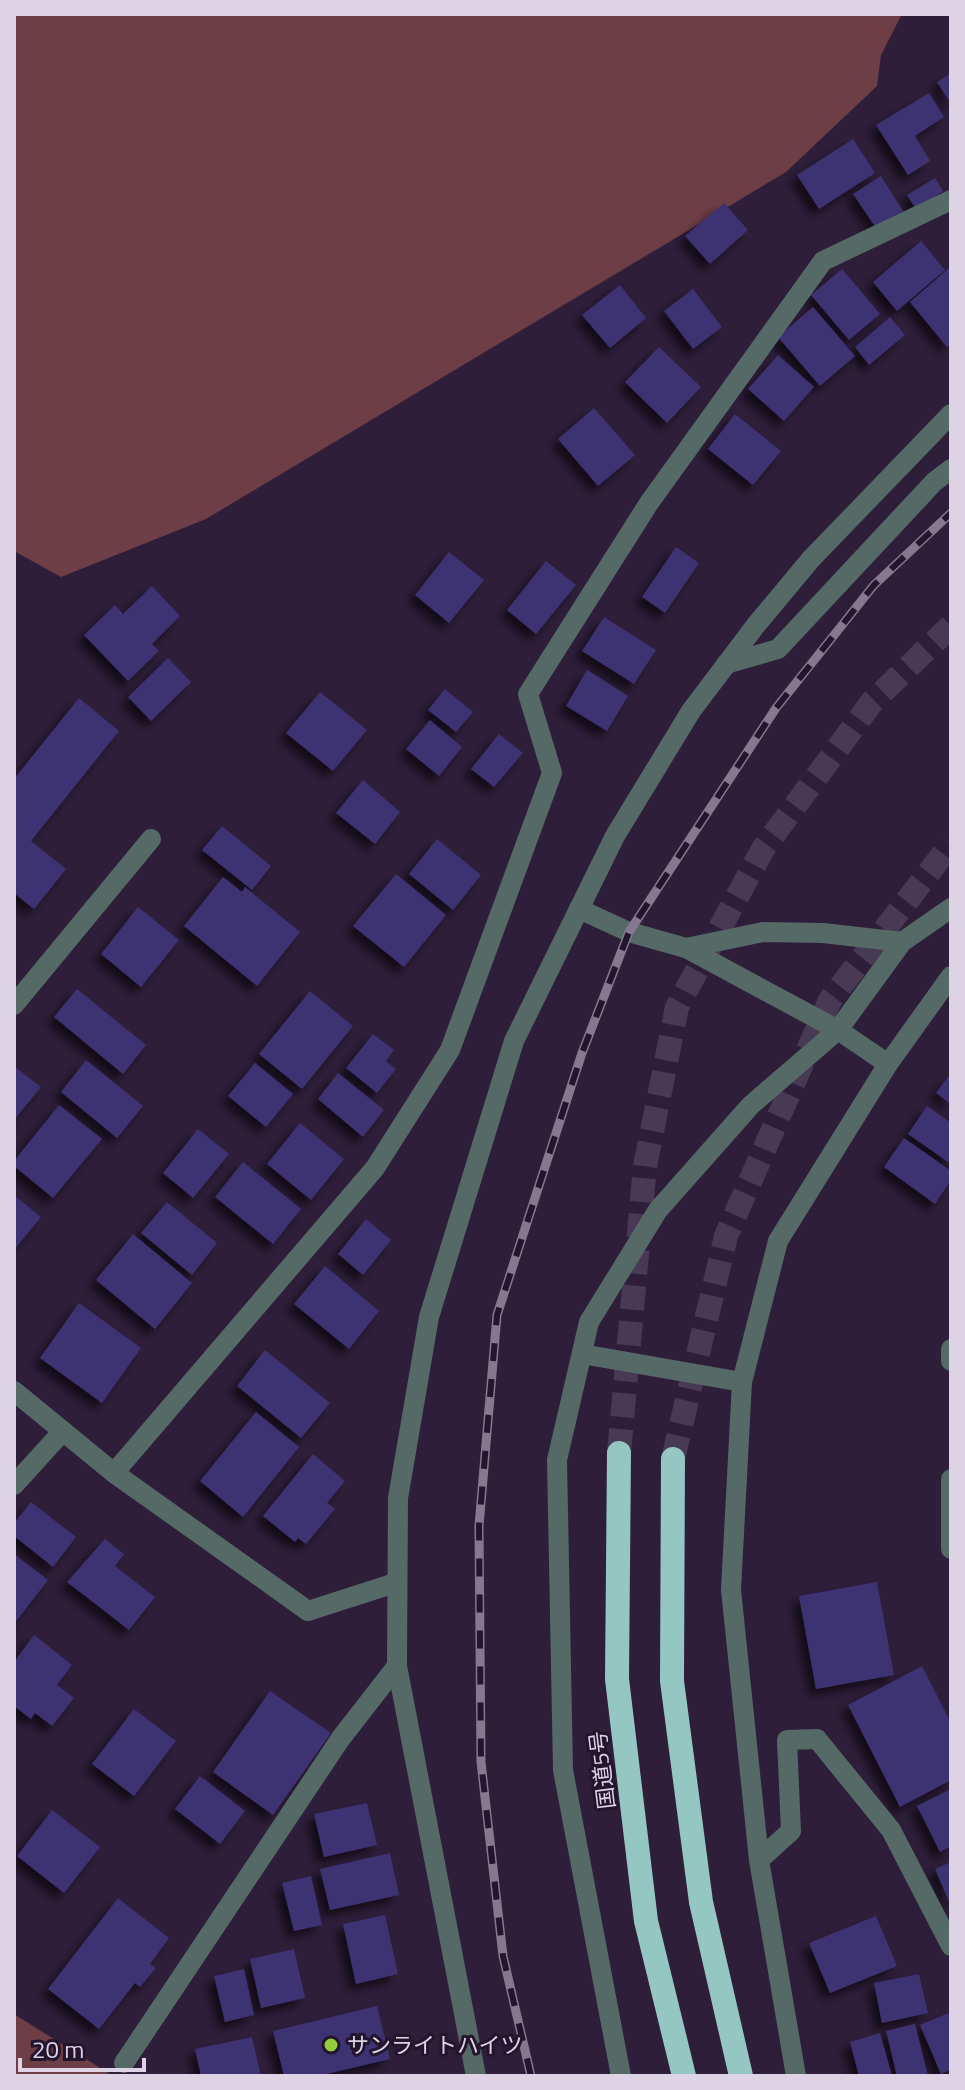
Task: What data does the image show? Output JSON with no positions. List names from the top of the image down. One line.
{"streets":{"highway":["国道5号"]},"places":["サンライトハイツ"],"scale_bar":"20 m"}
